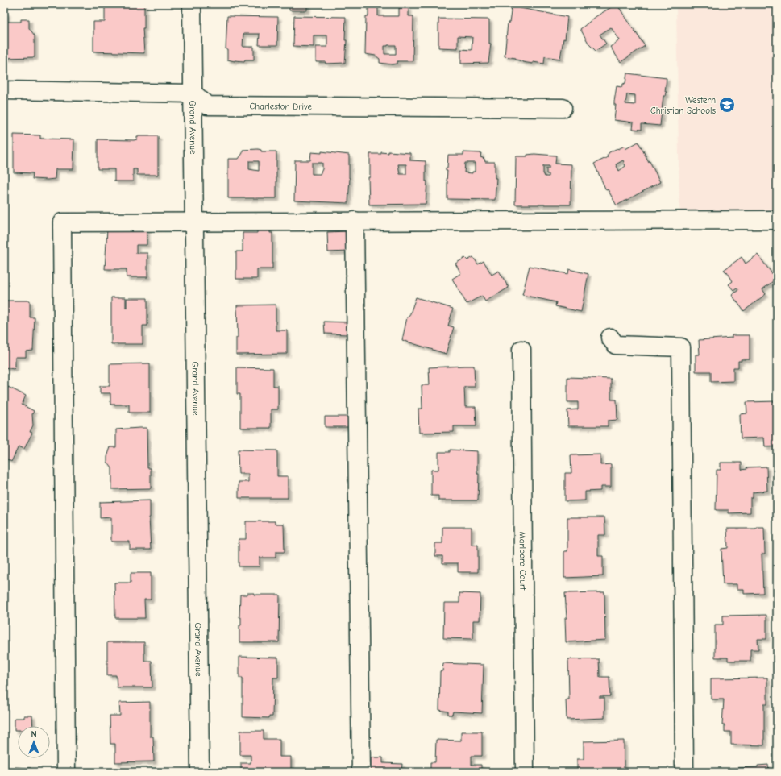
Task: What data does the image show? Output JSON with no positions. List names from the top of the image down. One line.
{"streets":{"street":["Charleston Drive","Grand Avenue","Marlboro Court"]},"crossings":[["Charleston Drive","Grand Avenue"]],"places":{"school or university":["Western Christian Schools"]},"north":"top"}
